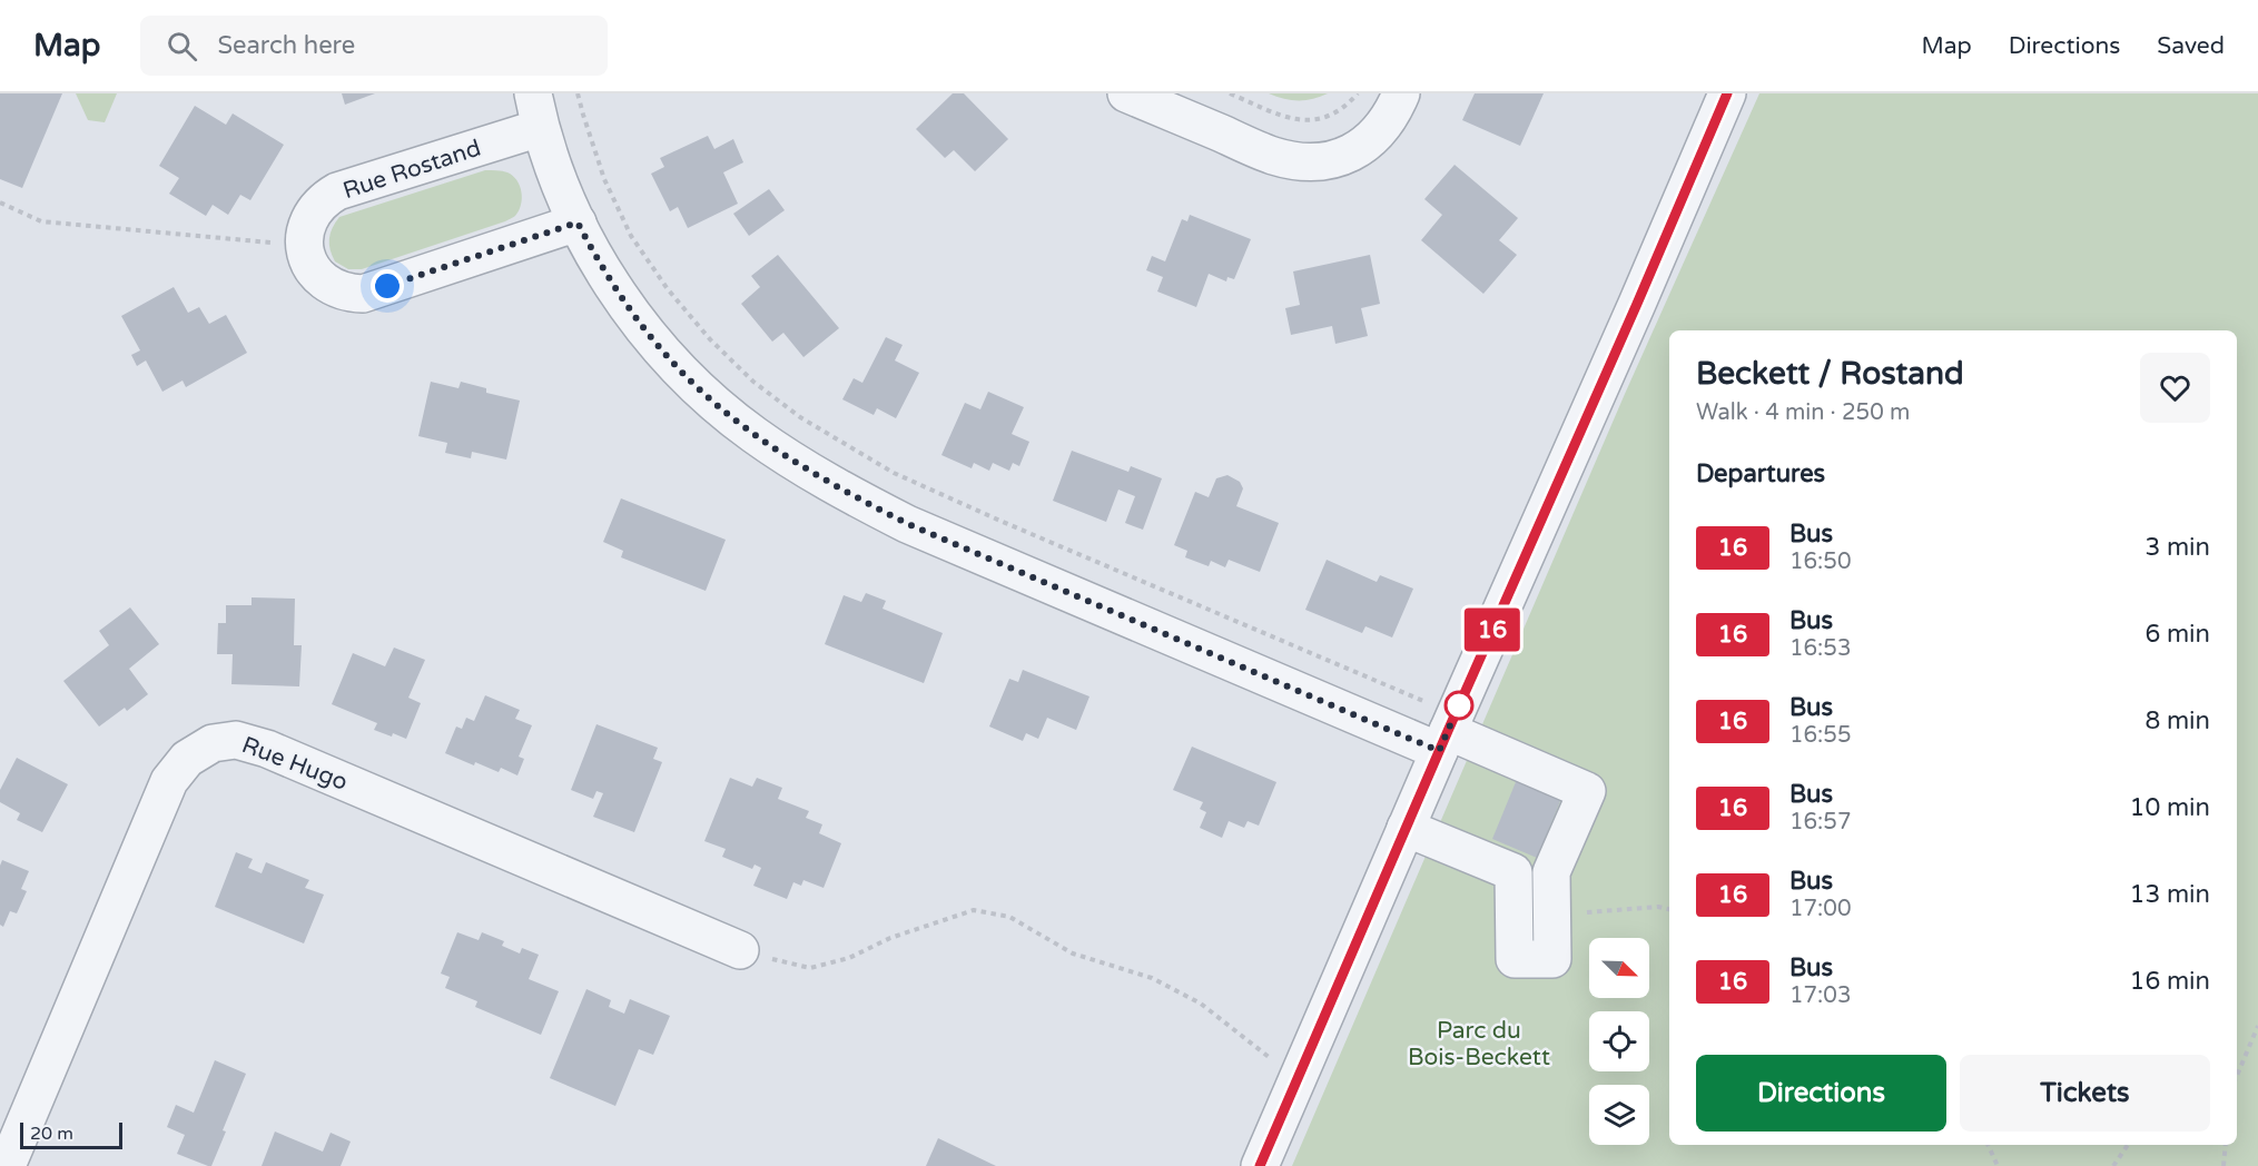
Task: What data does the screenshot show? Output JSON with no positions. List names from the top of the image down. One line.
{"streets":{"street":["Rue Rostand","Rue Hugo"]},"parks":["Parc du Bois-Beckett"],"lines":["bus line 16"],"scale_bar":"20 m","north":"bottom right","page":{"header":"Map","search":"Search here","nav":["Map","Directions","Saved"],"on_map":"16","heading":[["Beckett / Rostand","Walk · 4 min · 250 m"],"Departures"],"list":[{"mark":"16","name":"Bus","note":"16:50","value":"3 min"},{"mark":"16","name":"Bus","note":"16:53","value":"6 min"},{"mark":"16","name":"Bus","note":"16:55","value":"8 min"},{"mark":"16","name":"Bus","note":"16:57","value":"10 min"},{"mark":"16","name":"Bus","note":"17:00","value":"13 min"},{"mark":"16","name":"Bus","note":"17:03","value":"16 min"}],"buttons":["Directions","Tickets"],"scale":"20 m"}}
